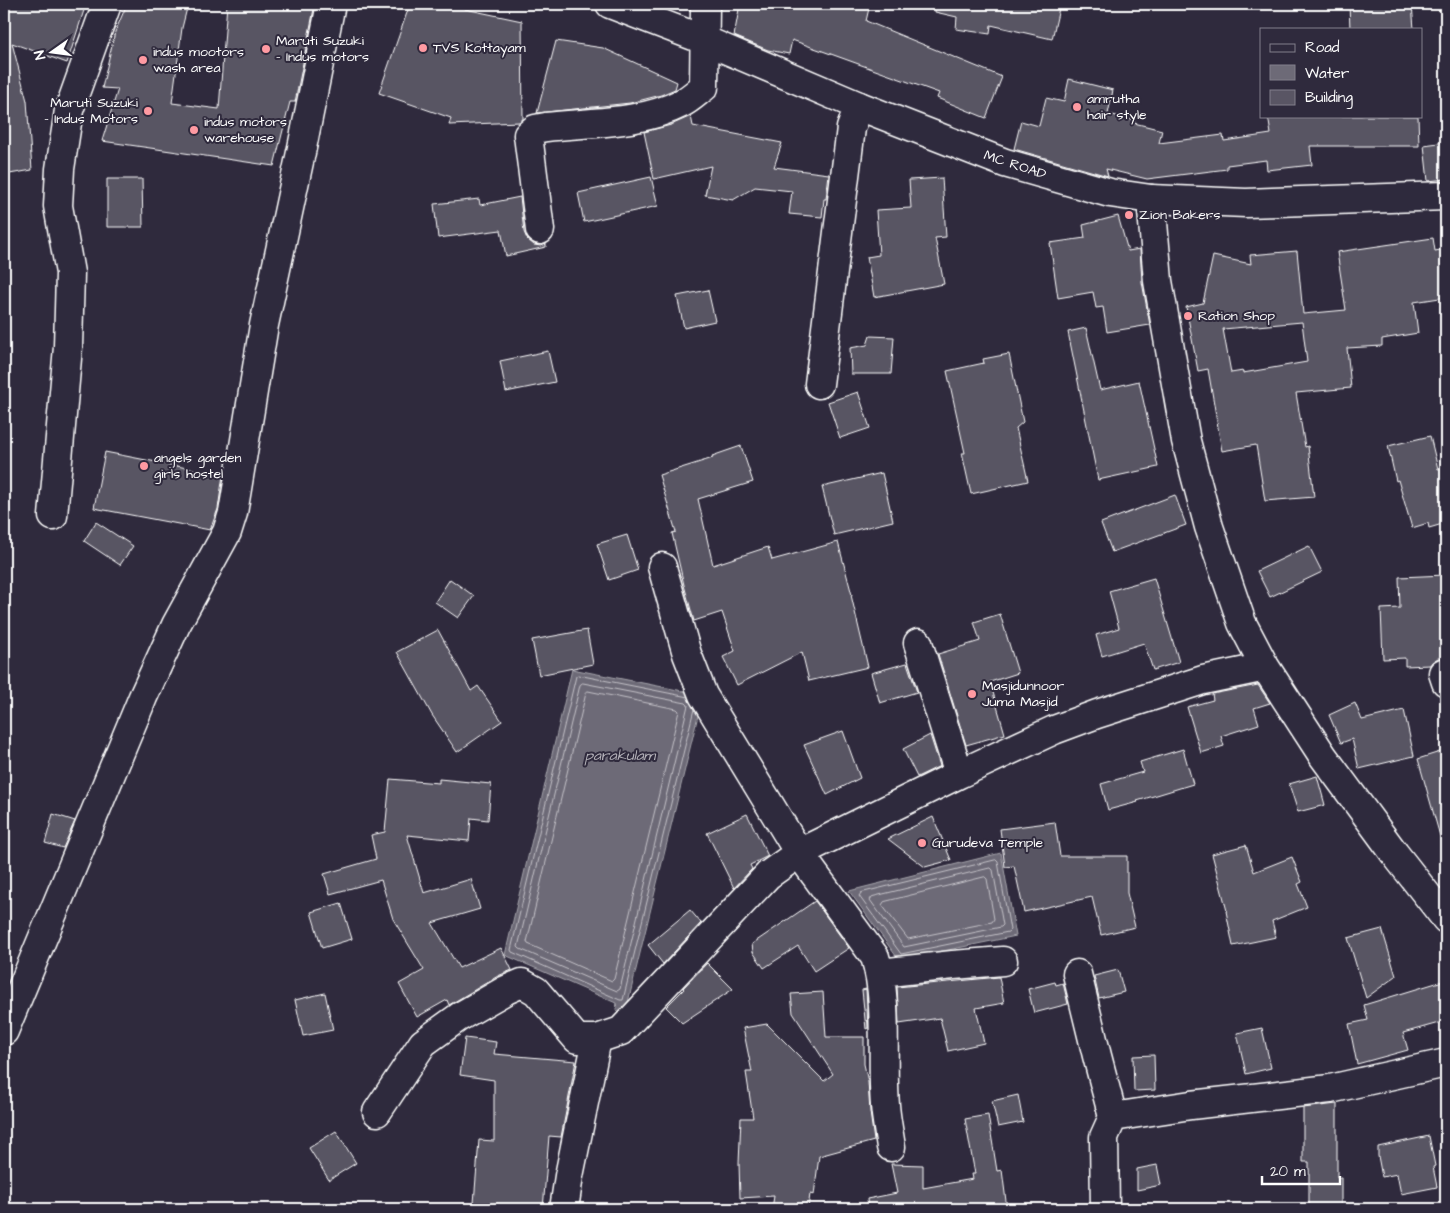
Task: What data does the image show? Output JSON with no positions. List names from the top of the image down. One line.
{"streets":{"main road":["MC ROAD"]},"water":["parakulam"],"places":["TVS Kottayam","Maruti Suzuki - Indus motors","indus mootors wash area","amrutha hair style","Maruti Suzuki - Indus Motors","indus motors warehouse","Zion Bakers","Ration Shop","angels garden girls hostel","Masjidunnoor Juma Masjid","Gurudeva Temple"],"legend":["Road","Water","Building"],"scale_bar":"20 m","north":"left"}
